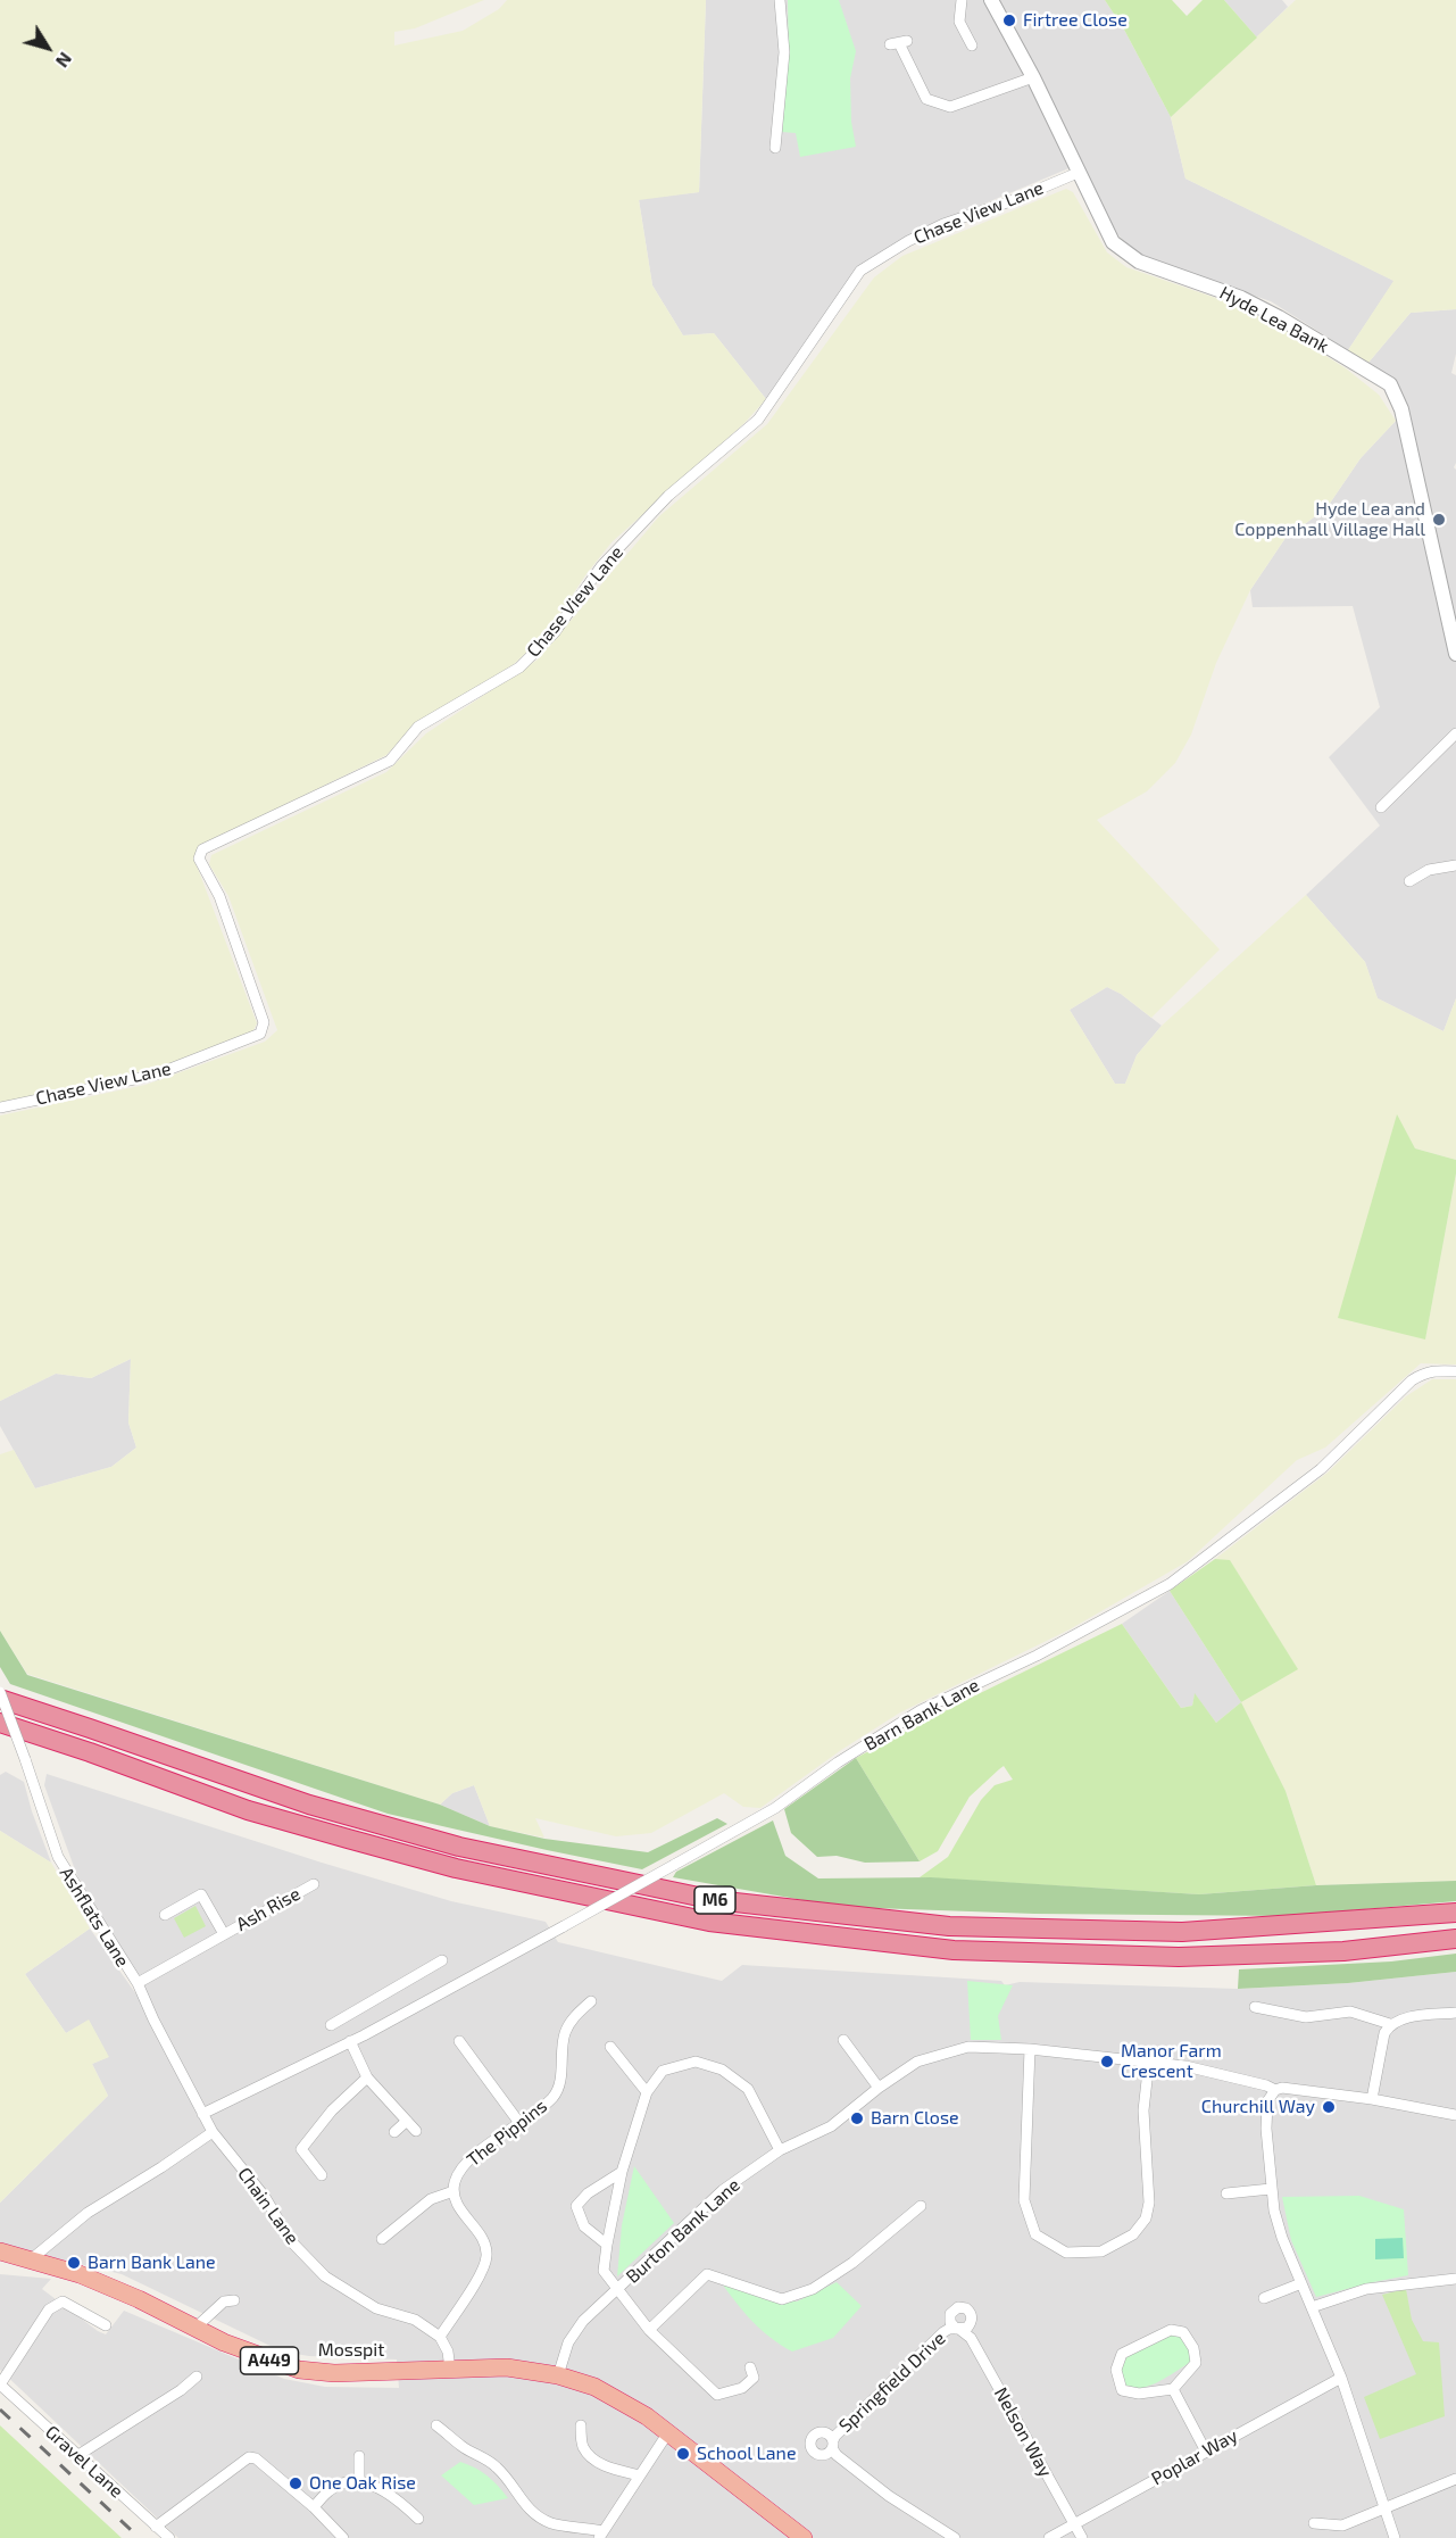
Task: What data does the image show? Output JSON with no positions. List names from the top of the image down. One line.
{"streets":{"highway":["M6","Mosspit","A449"],"street":["Chase View Lane","Hyde Lea Bank","Barn Bank Lane","Ash Rise","Ashflats Lane","The Pippins","Chain Lane","Burton Bank Lane","Springfield Drive","Nelson Way","Poplar Way","Gravel Lane"]},"crossings":[["Chase View Lane","Hyde Lea Bank"],["Barn Bank Lane","Ashflats Lane"],["Ash Rise","Ashflats Lane"],["Ashflats Lane","Chain Lane"],["Burton Bank Lane","Mosspit"],["Mosspit","A449"],["Springfield Drive","Nelson Way"],["Nelson Way","Poplar Way"]],"places":["Firtree Close","Hyde Lea and Coppenhall Village Hall","Manor Farm Crescent","Churchill Way","Barn Close","Barn Bank Lane","School Lane","One Oak Rise"],"north":"bottom right"}
